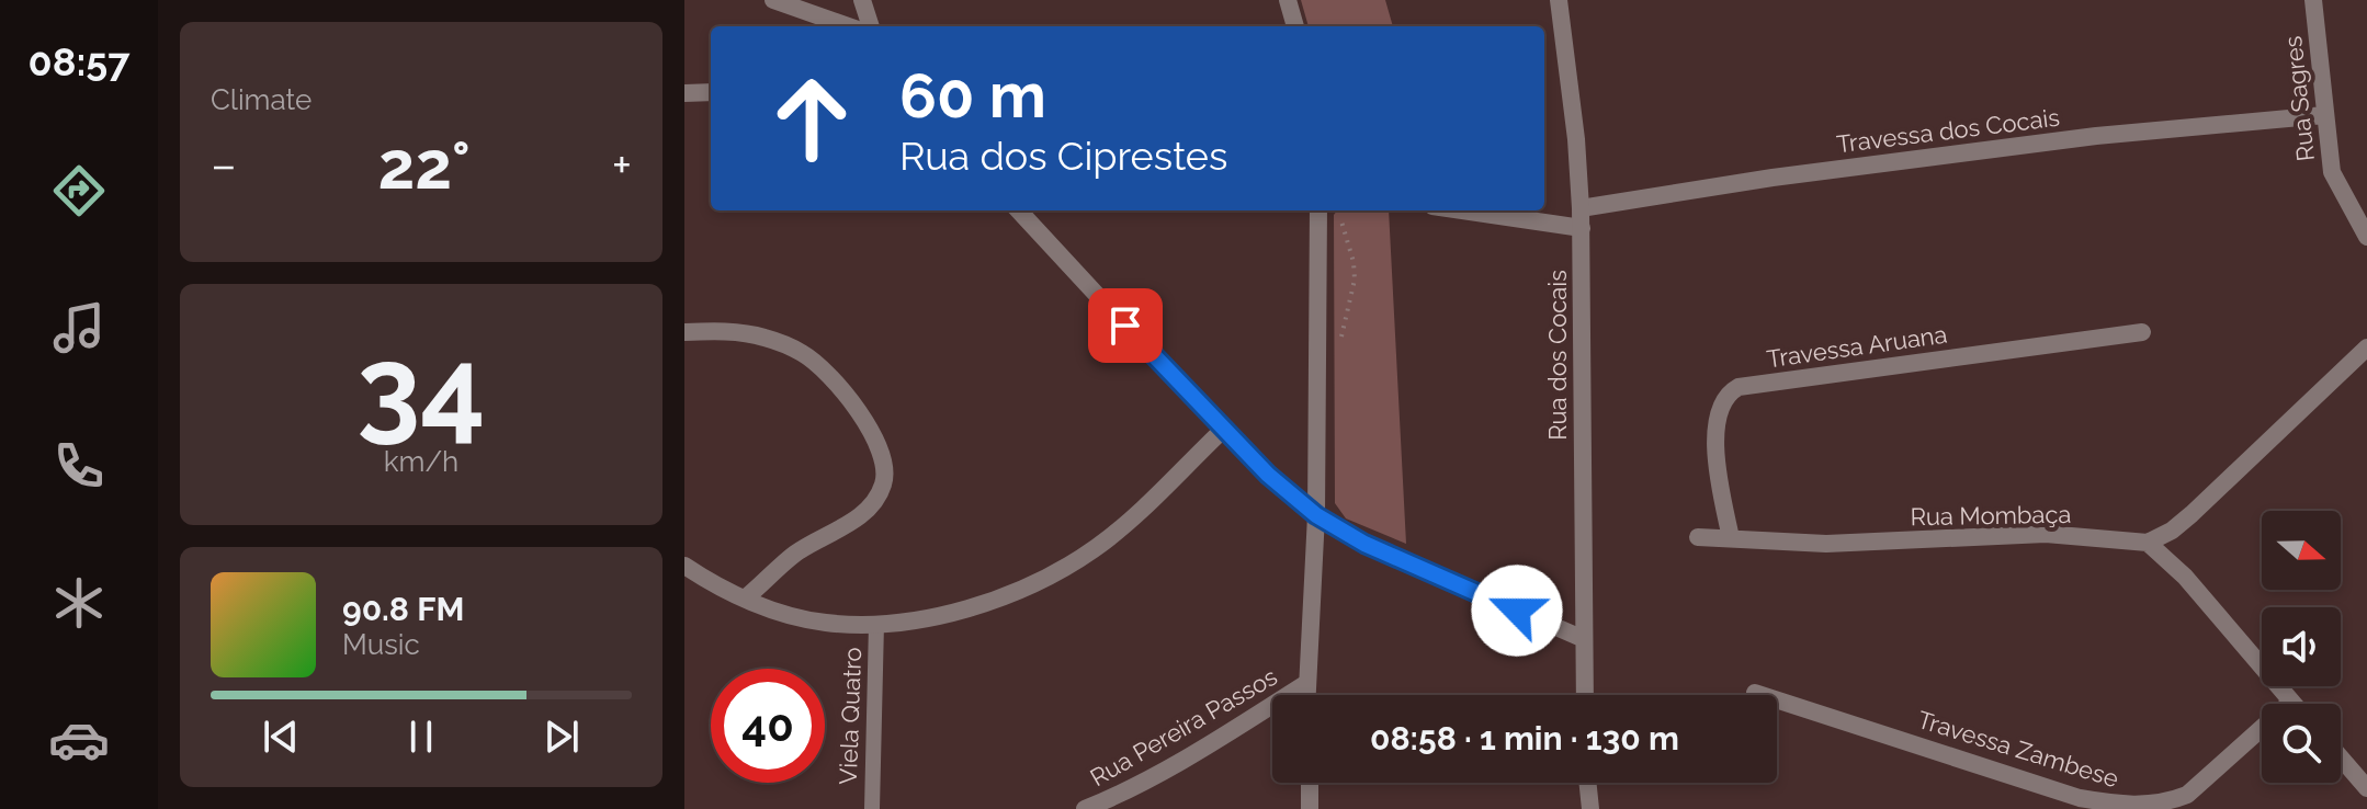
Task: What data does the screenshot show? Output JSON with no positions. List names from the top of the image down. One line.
{"streets":{"street":["Rua Sagres","Travessa dos Cocais","Travessa Aruana","Rua dos Cocais","Rua Mombaça","Rua Pereira Passos","Travessa Zambese"],"lane":["Viela Quatro"]},"crossings":[["Rua Sagres","Travessa dos Cocais"],["Travessa dos Cocais","Rua dos Cocais"],["Travessa Aruana","Rua Mombaça"]],"north":"right","page":{"tabs":"08:57","tile":["Climate",["34","km/h"]],"turn":["60 m","Rua dos Ciprestes"],"heat":["−","22°","+"],"song":["90.8 FM","Music"],"limit":"40","trip":"08:58 · 1 min · 130 m"}}
